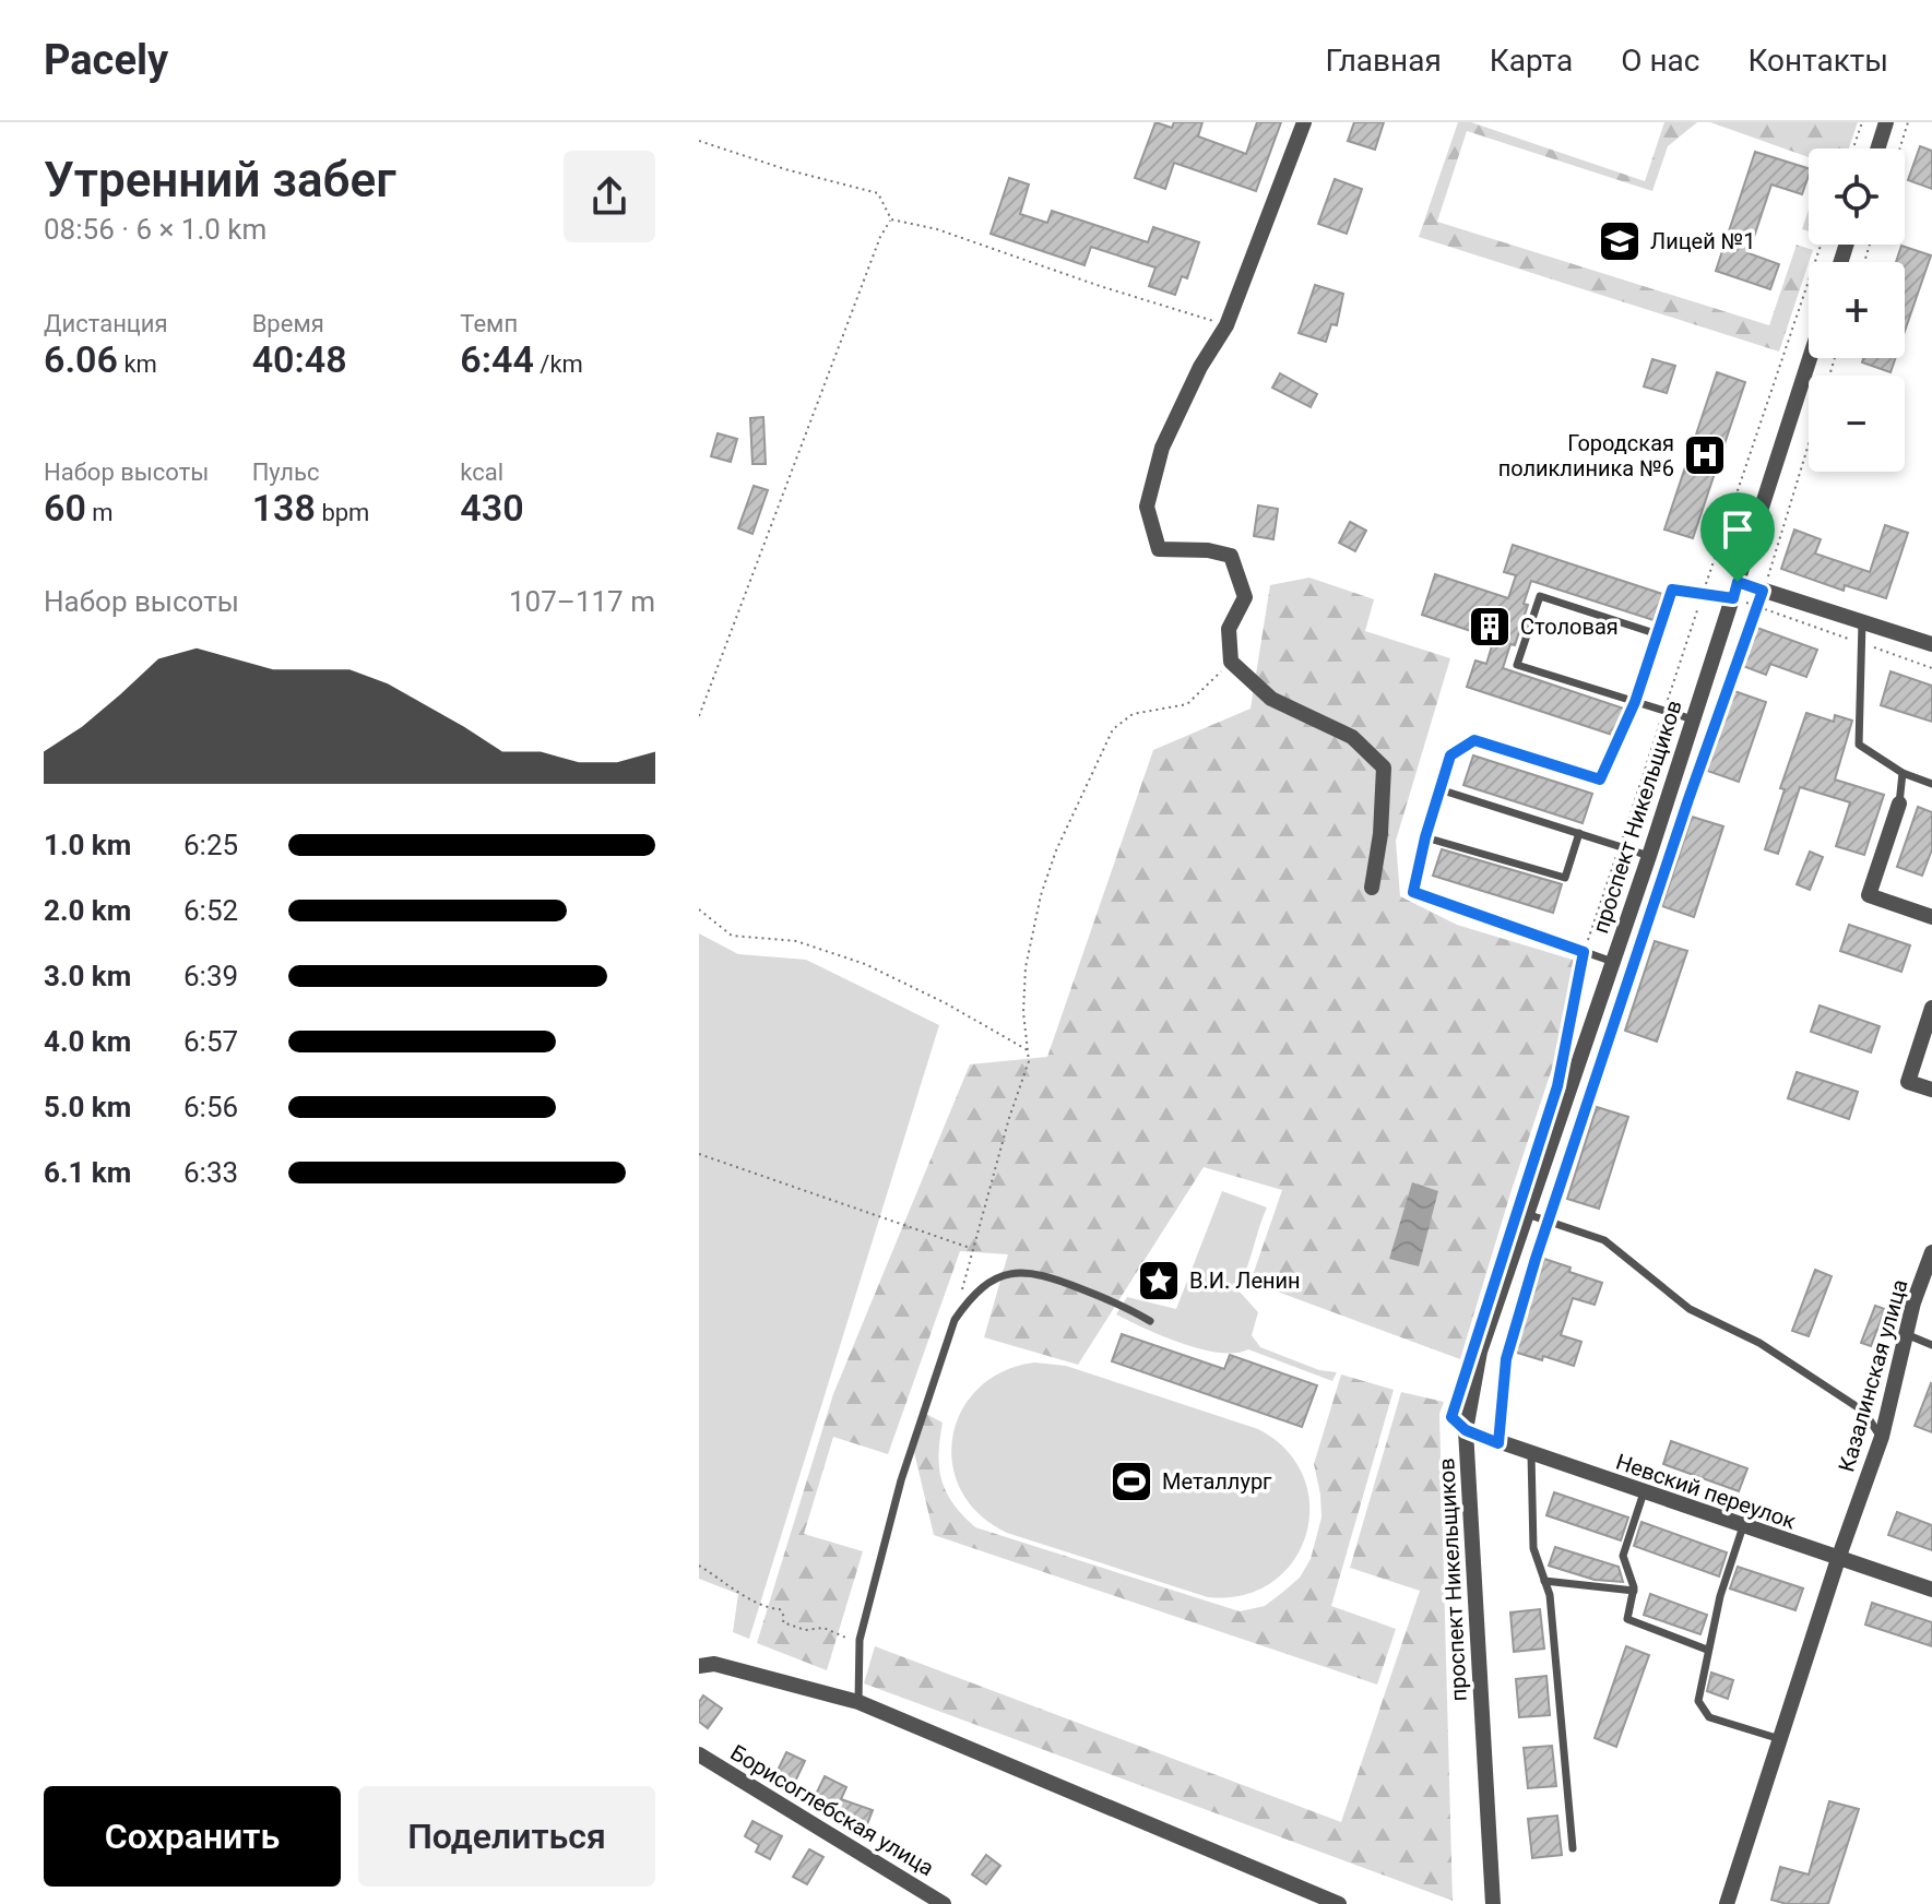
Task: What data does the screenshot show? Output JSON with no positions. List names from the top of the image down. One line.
{"streets":{"street":["проспект Никельщиков","Казалинская улица","Невский переулок","Борисоглебская улица"]},"crossings":[["проспект Никельщиков","Невский переулок"],["Казалинская улица","Невский переулок"]],"places":{"school or university":["Лицей №1"],"hospital":["Городская поликлиника №6"],"building":["Столовая"],"place":["В.И. Ленин"],"sports":["Металлург"]},"page":{"header":"Pacely","nav":["Главная","Карта","О нас","Контакты"],"heading":["Утренний забег","08:56 · 6 × 1.0 km"],"map_buttons":["+","−"],"stats":[["Дистанция","6.06 km"],["Время","40:48"],["Темп","6:44 /km"],["Набор высоты","60 m"],["Пульс","138 bpm"],["kcal","430"]],"chart":["Набор высоты","107–117 m"],"list":[{"name":"1.0 km","note":"6:25"},{"name":"2.0 km","note":"6:52"},{"name":"3.0 km","note":"6:39"},{"name":"4.0 km","note":"6:57"},{"name":"5.0 km","note":"6:56"},{"name":"6.1 km","note":"6:33"}],"buttons":["Сохранить","Поделиться"]}}
